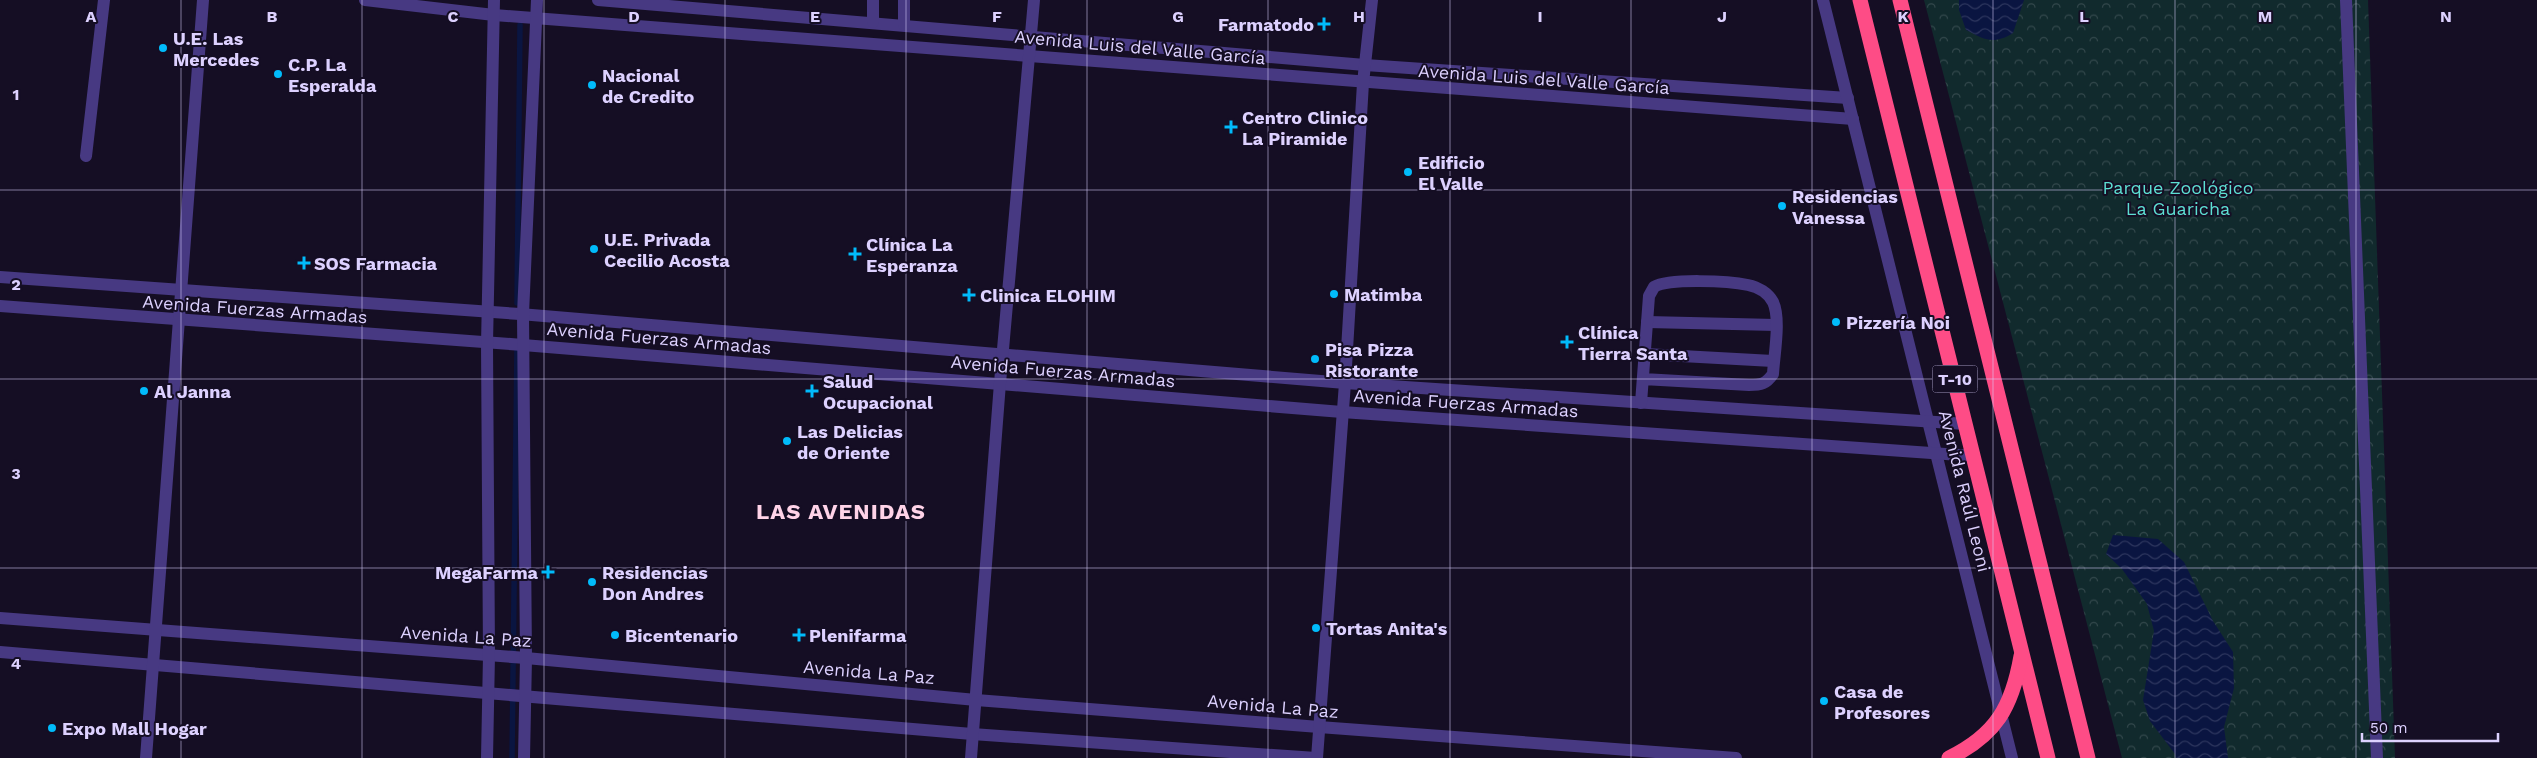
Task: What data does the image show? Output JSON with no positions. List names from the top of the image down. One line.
{"streets":{"highway":["T-10","Avenida Raúl Leoni"],"street":["Avenida Luis del Valle García","Avenida Fuerzas Armadas","Avenida La Paz"]},"crossings":[["Avenida Luis del Valle García","Avenida Raúl Leoni"],["Avenida Fuerzas Armadas","Avenida Raúl Leoni"]],"districts":["LAS AVENIDAS"],"parks":["Parque Zoológico La Guaricha"],"places":{"health":["Farmatodo","Centro Clinico La Piramide","Clínica La Esperanza","SOS Farmacia","Clinica ELOHIM","Clínica Tierra Santa","Salud Ocupacional","MegaFarma","Plenifarma"],"other":["U.E. Las Mercedes","C.P. La Esperalda","Nacional de Credito","Edificio El Valle","Residencias Vanessa","U.E. Privada Cecilio Acosta","Matimba","Pizzería Noi","Pisa Pizza Ristorante","Al Janna","Las Delicias de Oriente","Residencias Don Andres","Tortas Anita's","Bicentenario","Casa de Profesores","Expo Mall Hogar"]},"scale_bar":"50 m","grid":{"columns":["A","B","C","D","E","F","G","H","I","J","K","L","M","N"],"rows":["1","2","3","4"]}}
